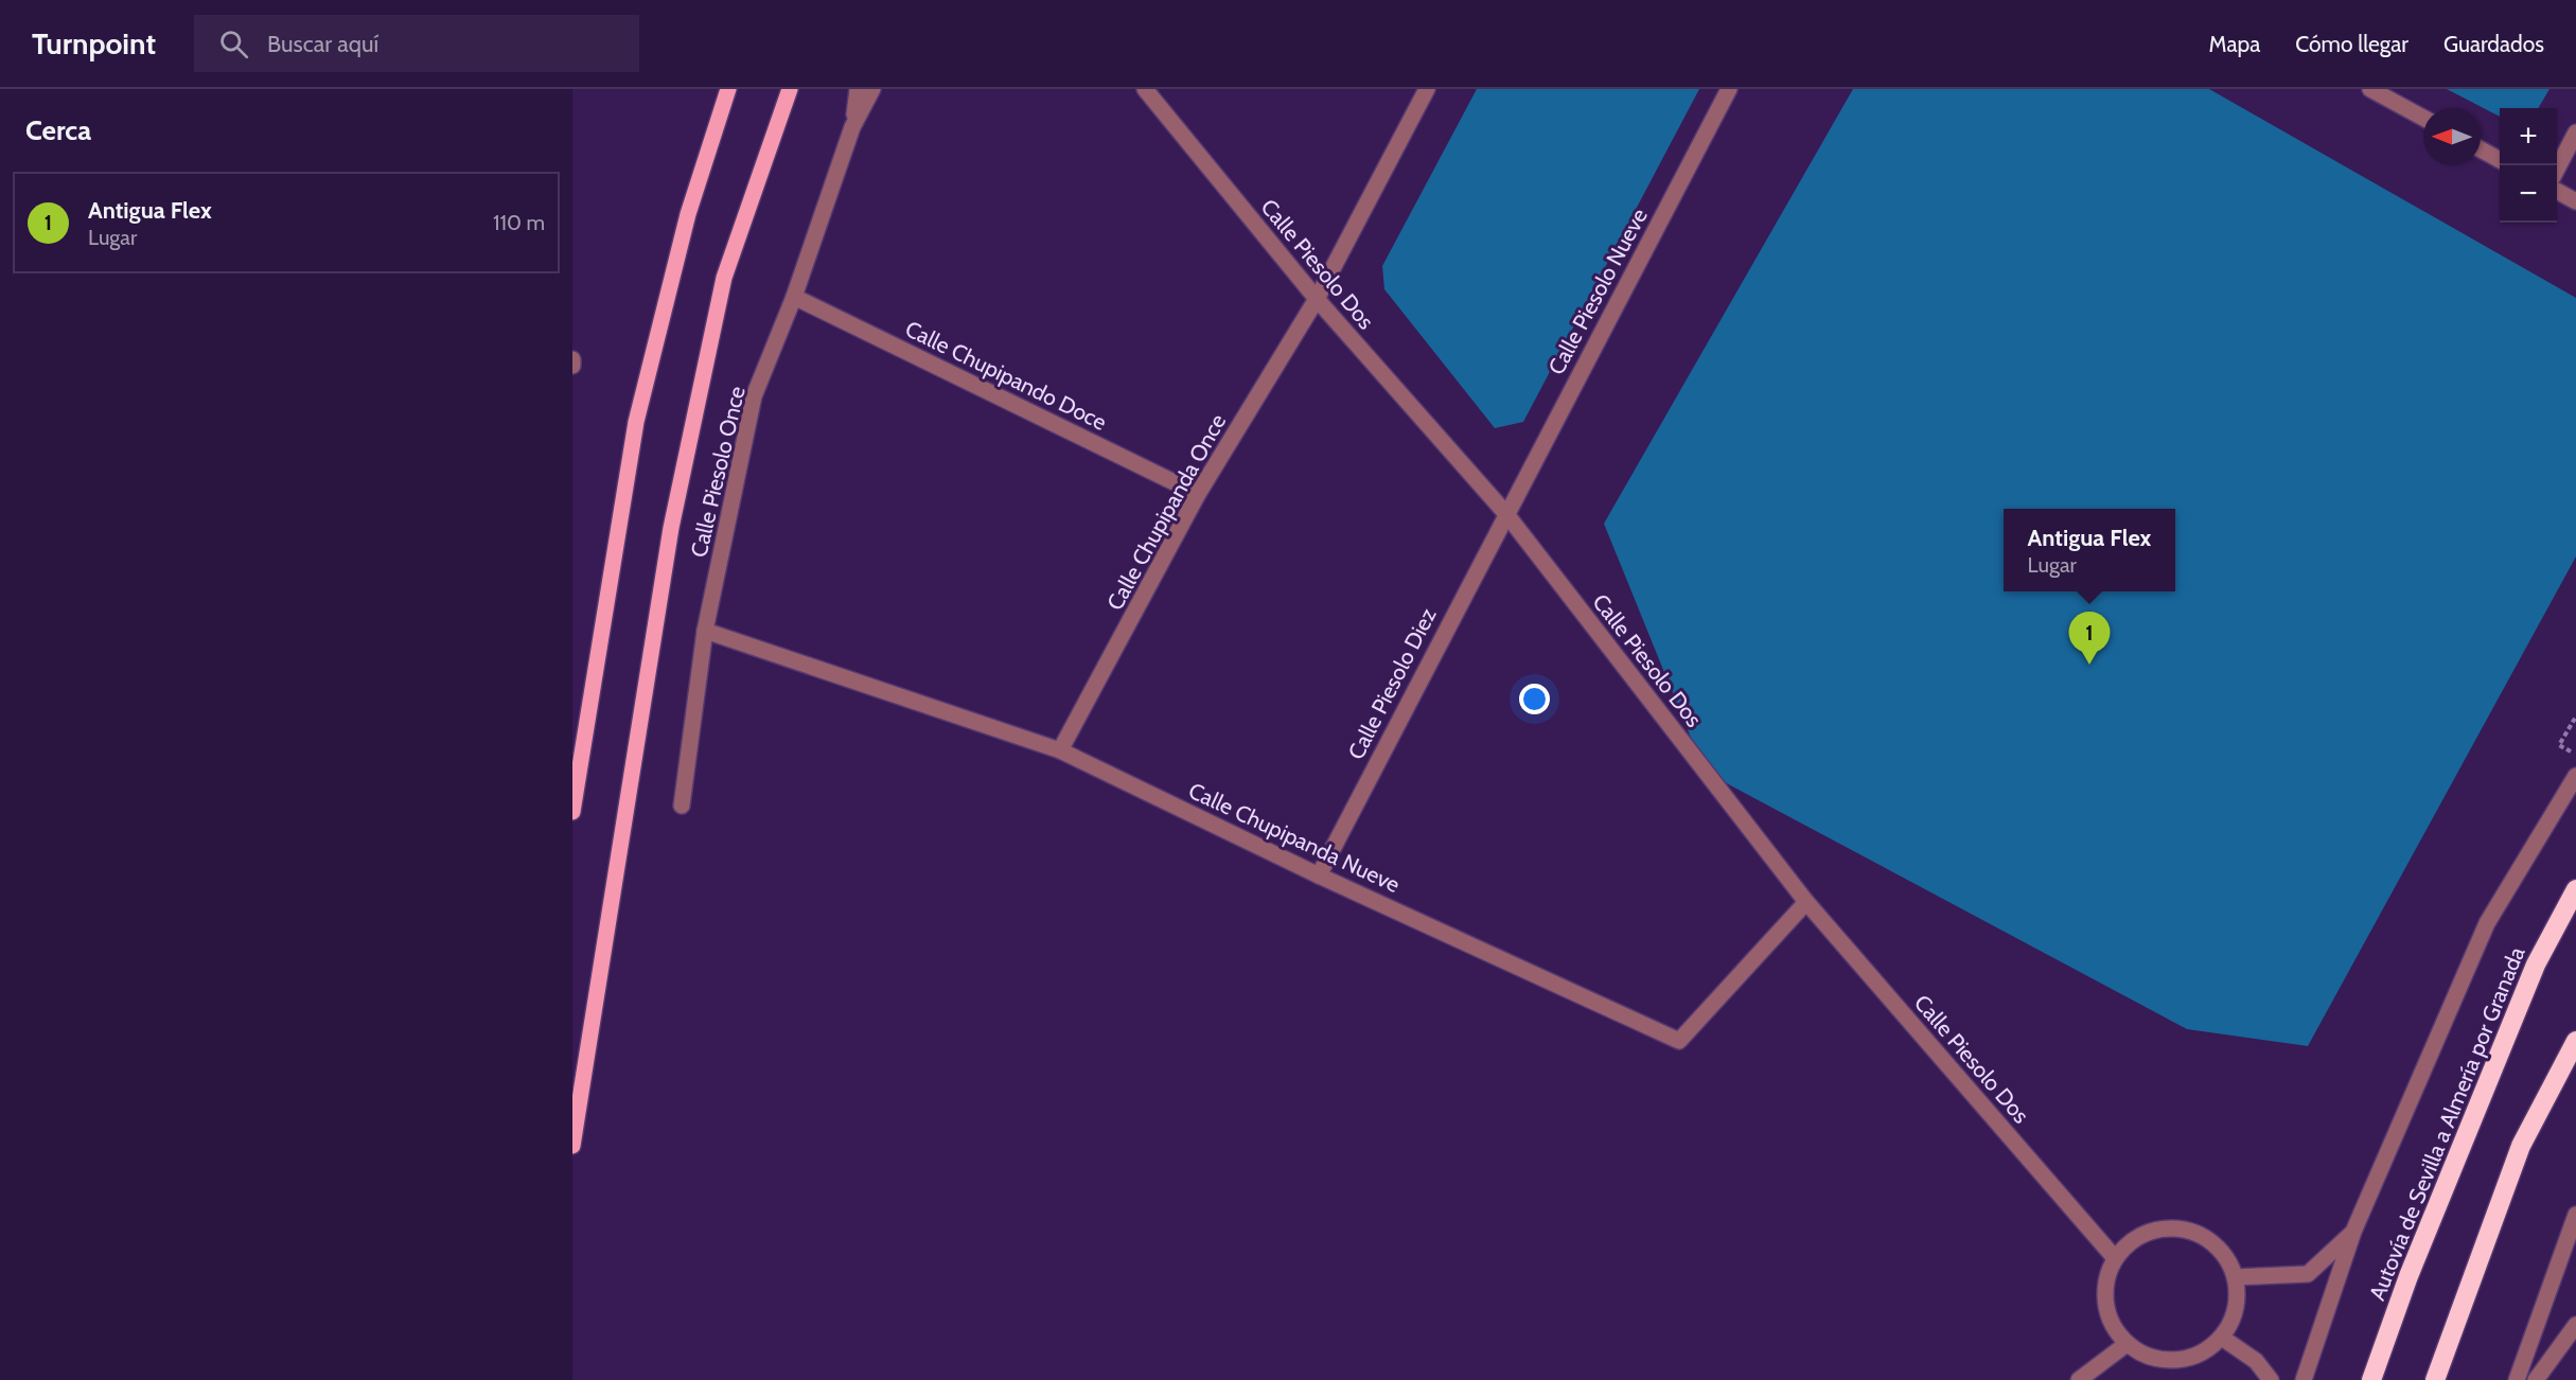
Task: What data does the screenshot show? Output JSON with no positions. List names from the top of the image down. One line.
{"streets":{"highway":["Autovía de Sevilla a Almería por Granada"],"street":["Calle Piesolo Dos","Calle Piesolo Nueve","Calle Chupipando Doce","Calle Piesolo Once","Calle Chupipanda Once","Calle Piesolo Diez","Calle Chupipanda Nueve"]},"crossings":[["Calle Piesolo Dos","Calle Piesolo Nueve"],["Calle Piesolo Dos","Calle Chupipanda Once"],["Calle Piesolo Dos","Calle Piesolo Diez"],["Calle Piesolo Dos","Calle Chupipanda Nueve"],["Calle Piesolo Nueve","Calle Piesolo Diez"],["Calle Chupipando Doce","Calle Piesolo Once"],["Calle Chupipando Doce","Calle Chupipanda Once"],["Calle Piesolo Once","Calle Chupipanda Nueve"],["Calle Chupipanda Once","Calle Chupipanda Nueve"],["Calle Piesolo Diez","Calle Chupipanda Nueve"]],"north":"left","page":{"header":"Turnpoint","search":"Buscar aquí","nav":["Mapa","Cómo llegar","Guardados"],"heading":"Cerca","map_buttons":["+","−"],"list":[{"mark":"1","name":"Antigua Flex","note":"Lugar","value":"110 m"}],"popup":["Antigua Flex","Lugar"],"pins":"1"}}
